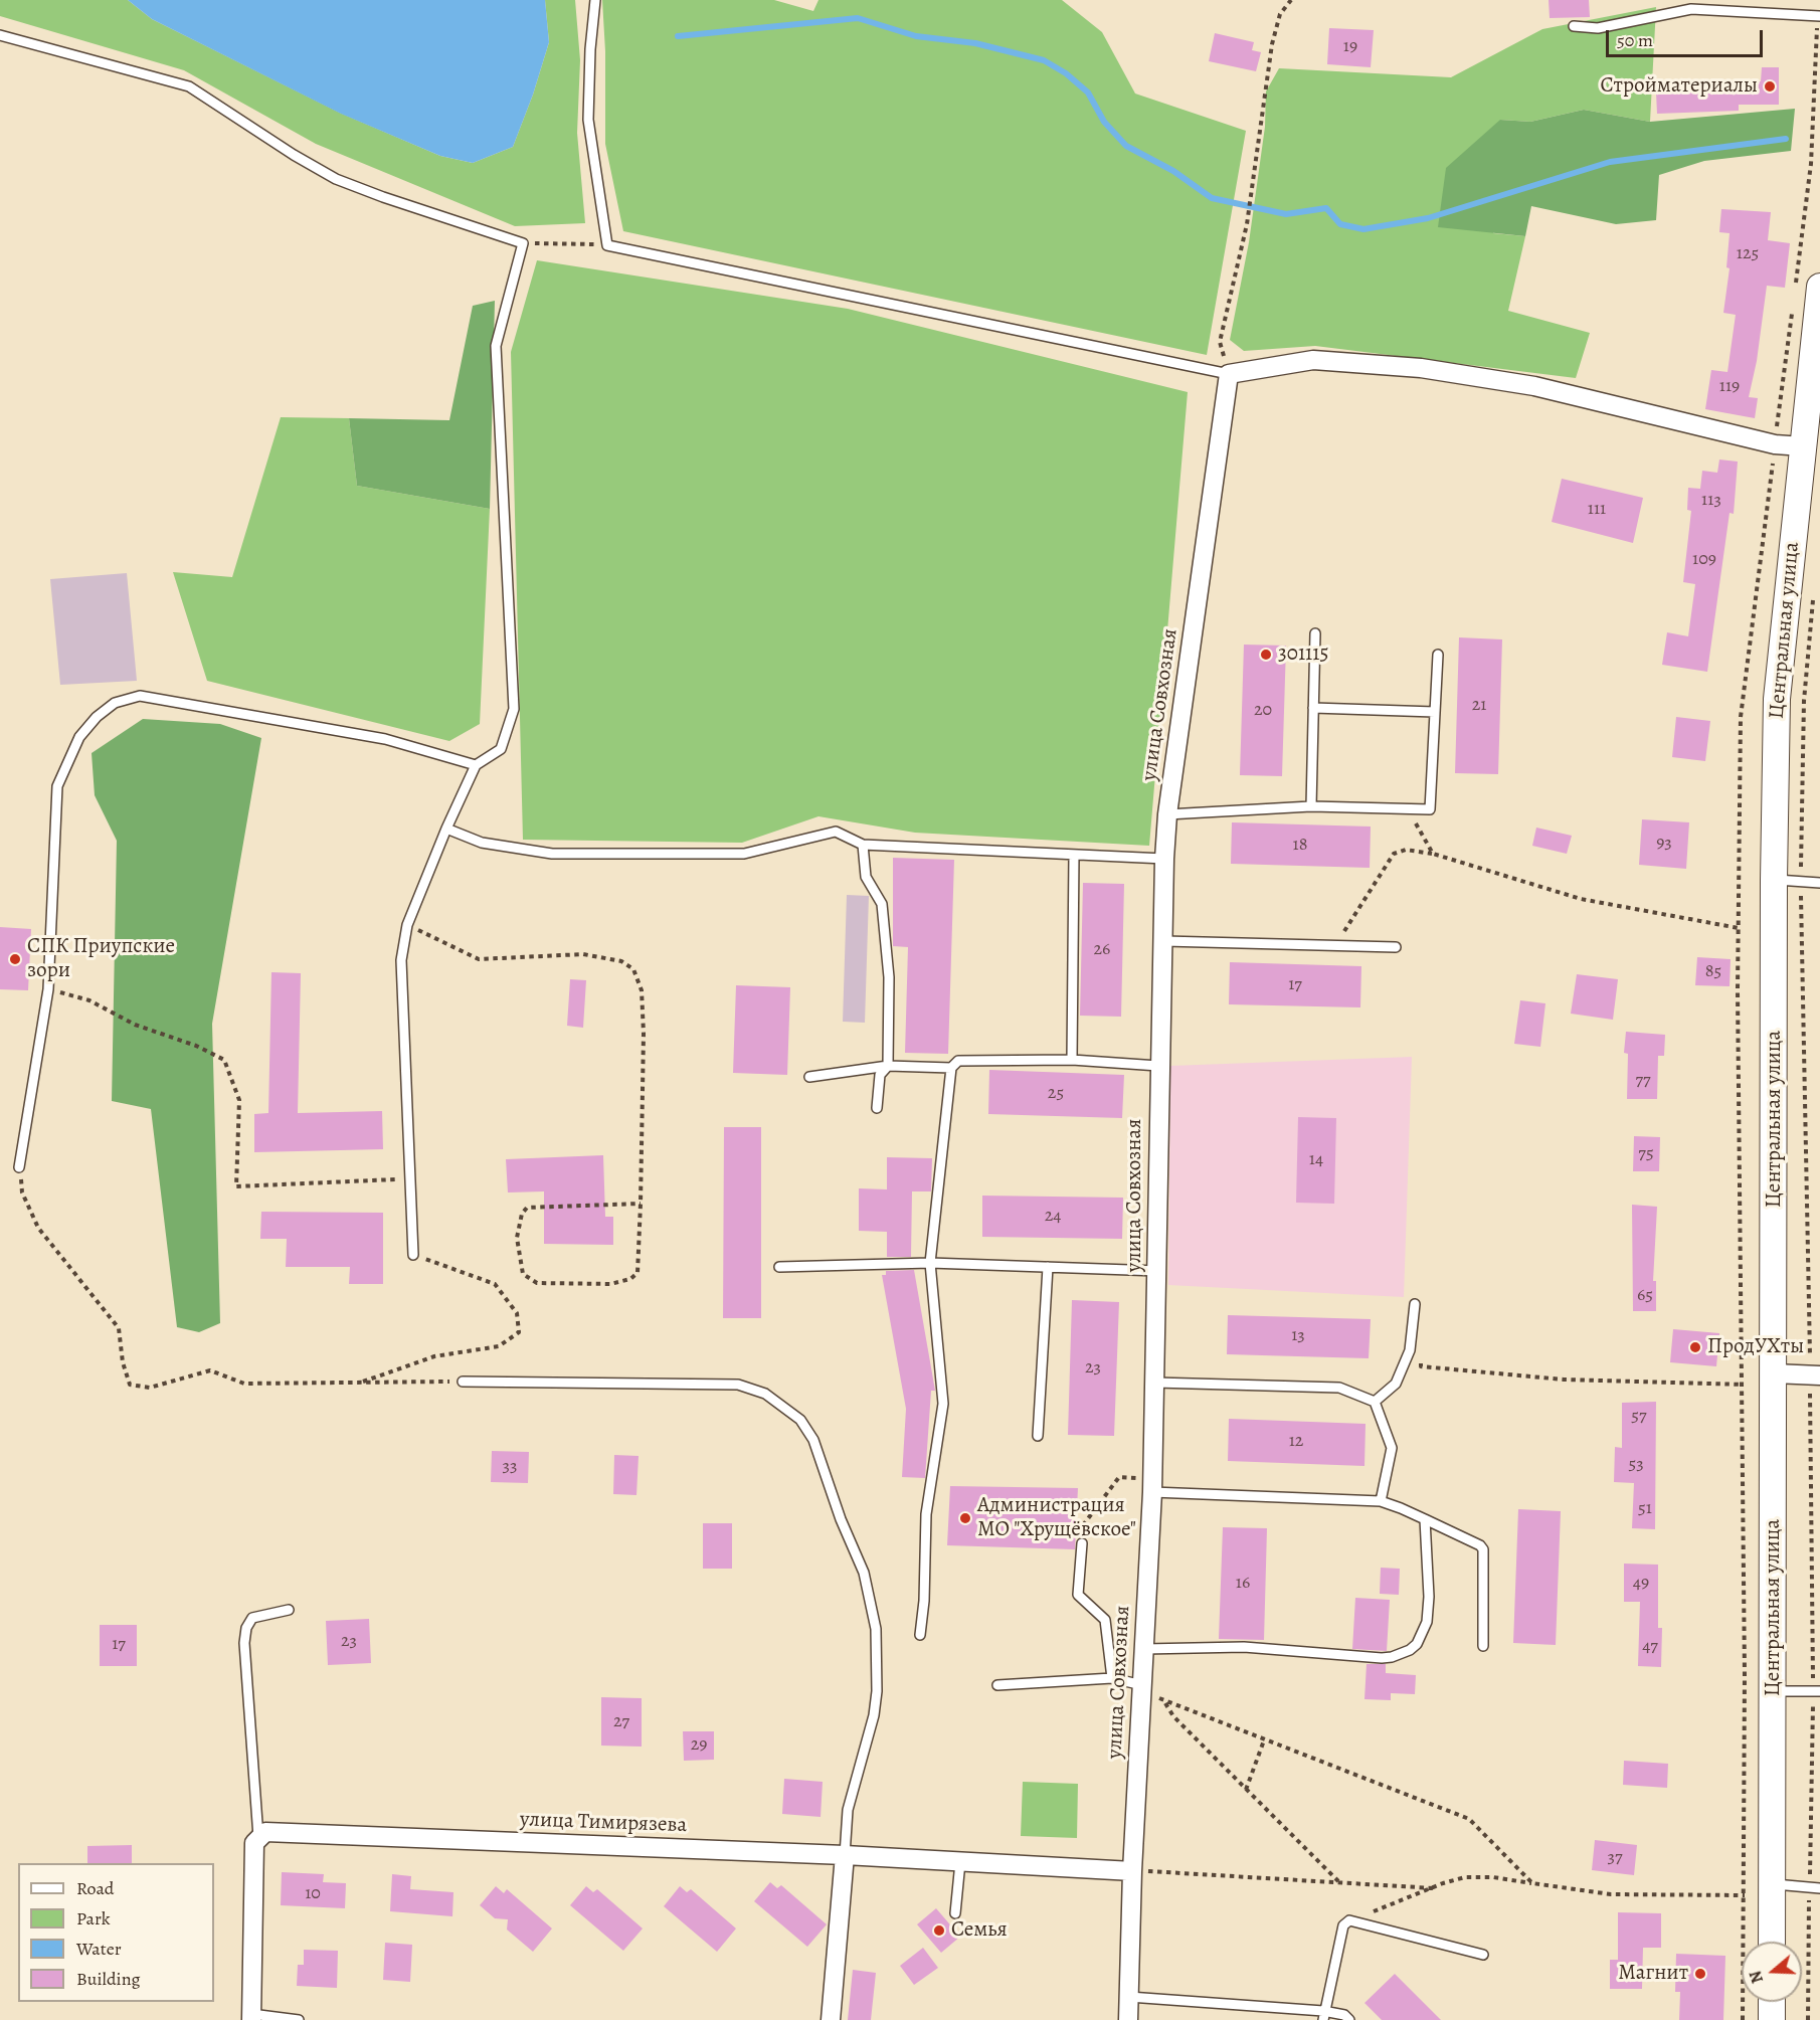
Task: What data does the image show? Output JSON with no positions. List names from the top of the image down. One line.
{"streets":{"main road":["Центральная улица"],"street":["улица Совхозная","улица Тимирязева"]},"crossings":[["улица Совхозная","улица Тимирязева"]],"places":["Стройматериалы","301115","СПК Приупские зори","ПродУХты","Администрация МО \"Хрущёвское\"","Семья","Магнит"],"house_numbers":["19","125","119","113","111","109","21","20","93","18","26","85","17","77","25","75","14","24","65","13","23","57","12","53","33","51","16","49","23","17","47","27","29","37","10"],"legend":["Road","Park","Water","Building"],"scale_bar":"50 m","north":"left"}
